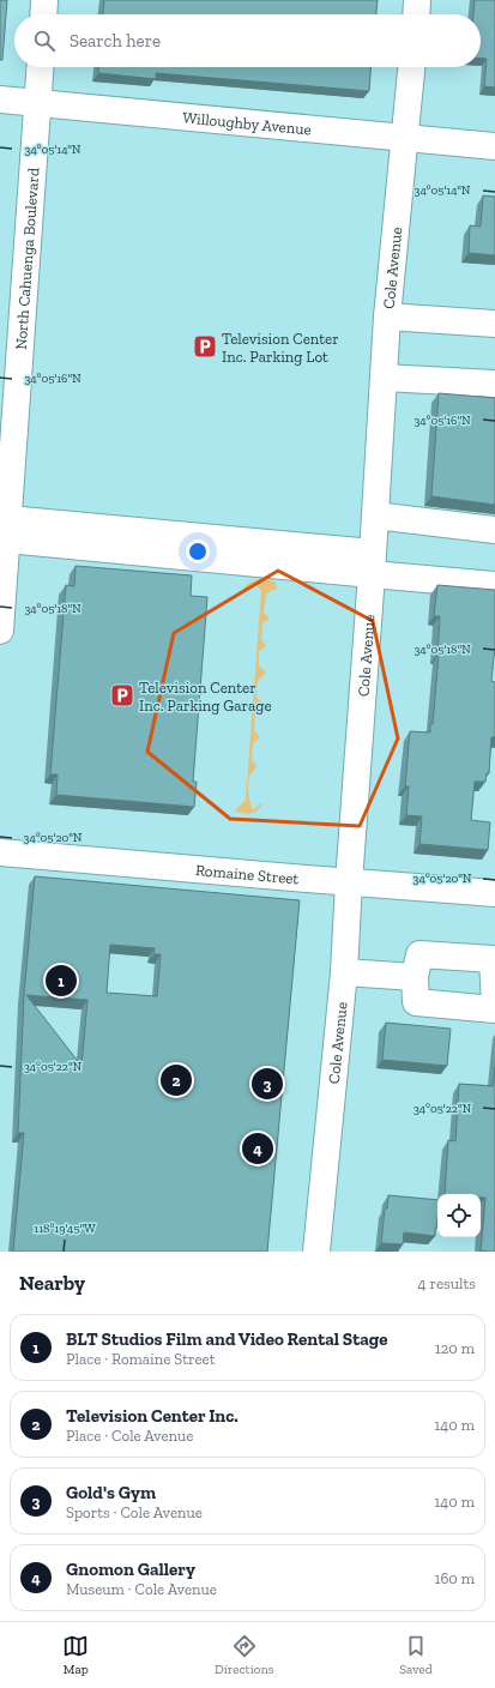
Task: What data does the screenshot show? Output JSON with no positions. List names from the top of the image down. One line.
{"streets":{"street":["Willoughby Avenue","North Cahuenga Boulevard","Cole Avenue","Romaine Street"]},"crossings":[["Willoughby Avenue","North Cahuenga Boulevard"],["Willoughby Avenue","Cole Avenue"],["Cole Avenue","Romaine Street"]],"places":{"parking":["Television Center Inc. Parking Lot","Television Center Inc. Parking Garage"]},"page":{"search":"Search here","pins":["1","2","3","4"],"heading":["Nearby","4 results"],"list":[{"mark":"1","name":"BLT Studios Film and Video Rental Stage","note":"Place · Romaine Street","value":"120 m"},{"mark":"2","name":"Television Center Inc.","note":"Place · Cole Avenue","value":"140 m"},{"mark":"3","name":"Gold's Gym","note":"Sports · Cole Avenue","value":"140 m"},{"mark":"4","name":"Gnomon Gallery","note":"Museum · Cole Avenue","value":"160 m"}],"nav":["Map","Directions","Saved"]},"coordinates":["34°05'14\"N","34°05'16\"N","34°05'18\"N","34°05'20\"N","34°05'22\"N","118°19'45\"W"]}
